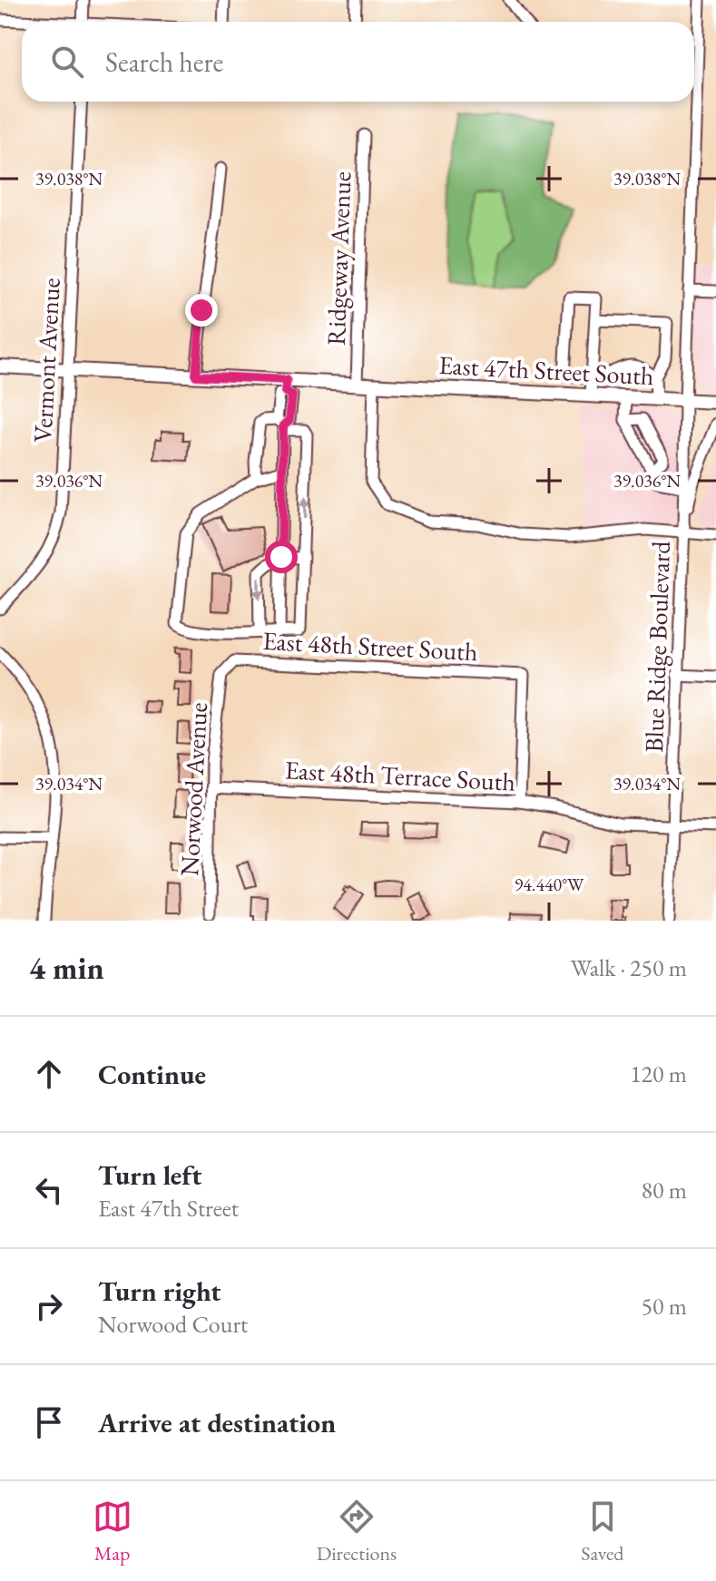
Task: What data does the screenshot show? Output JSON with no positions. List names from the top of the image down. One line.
{"streets":{"main road":["East 47th Street South"],"street":["Ridgeway Avenue","Vermont Avenue","East 48th Street South","Blue Ridge Boulevard","East 48th Terrace South","Norwood Avenue"]},"crossings":[["Ridgeway Avenue","East 47th Street South"],["Vermont Avenue","East 47th Street South"],["East 48th Street South","East 48th Terrace South"],["East 48th Street South","Norwood Avenue"],["Blue Ridge Boulevard","East 48th Terrace South"],["East 48th Terrace South","Norwood Avenue"]],"page":{"search":"Search here","heading":["4 min","Walk · 250 m"],"list":[["Continue","120 m"],["Turn left","East 47th Street","80 m"],["Turn right","Norwood Court","50 m"],"Arrive at destination"],"nav":["Map","Directions","Saved"]},"coordinates":["39.038°N","39.036°N","39.034°N","94.440°W"]}
